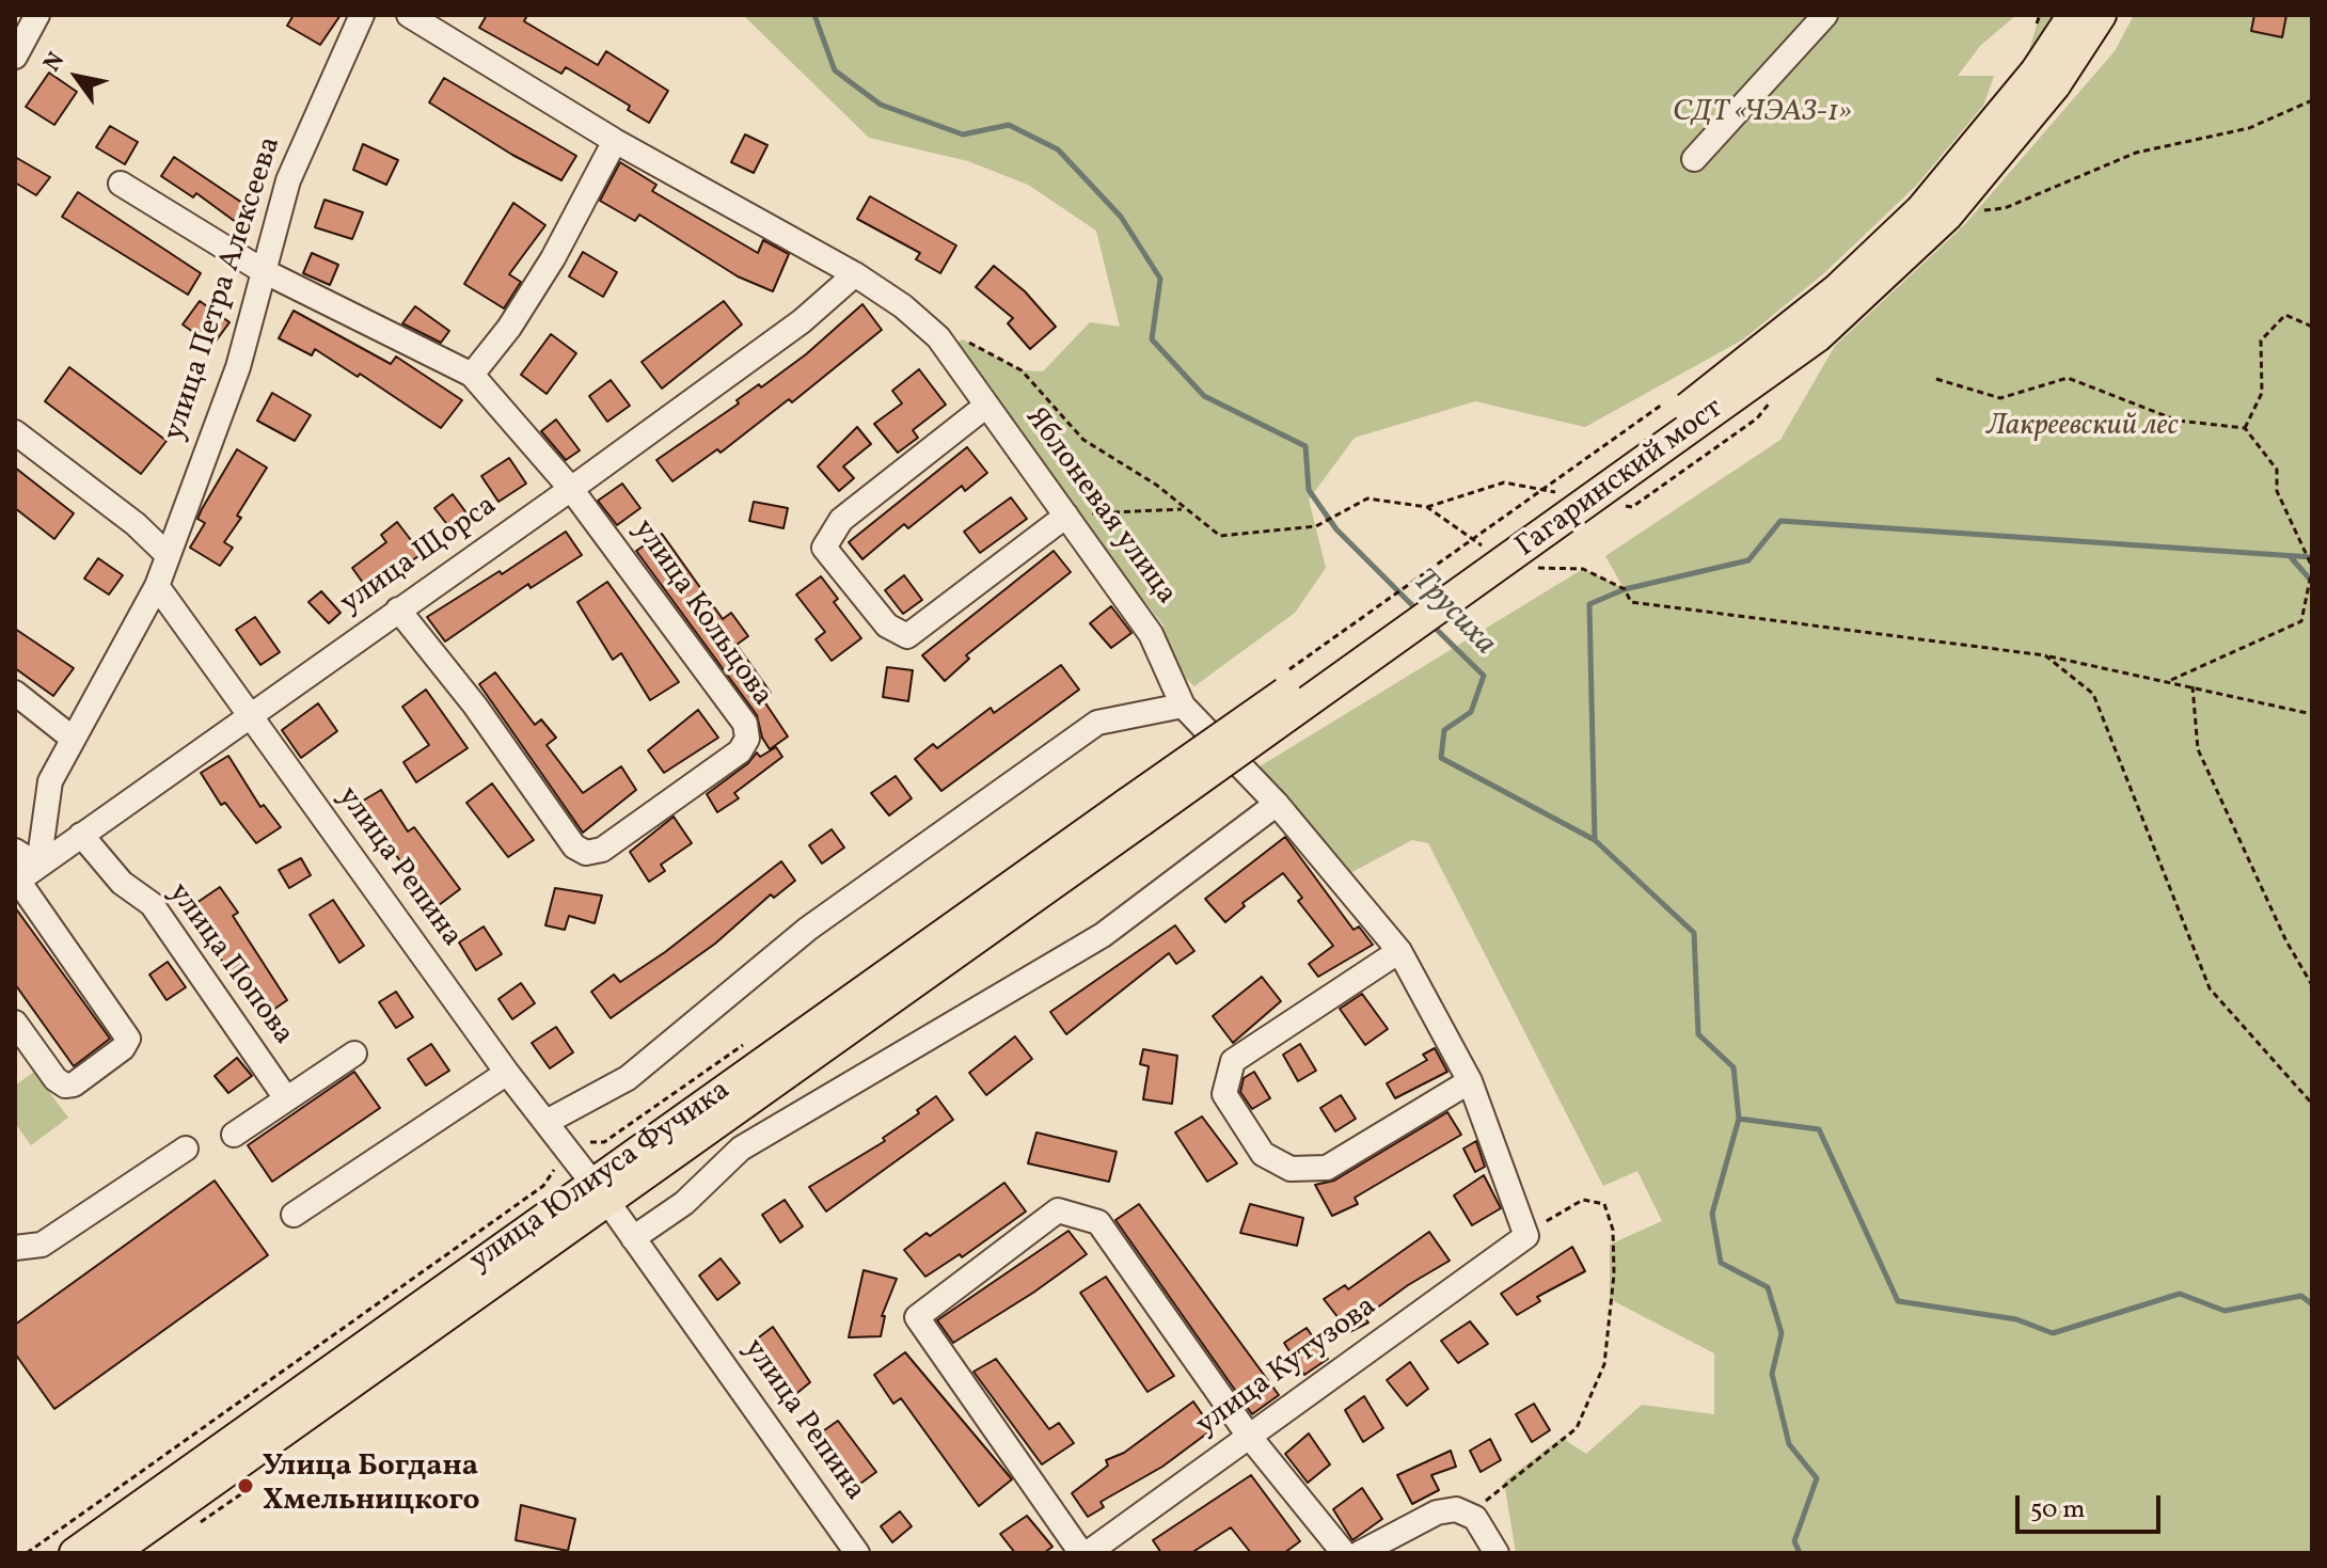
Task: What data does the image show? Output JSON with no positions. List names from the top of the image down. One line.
{"streets":{"main road":["Гагаринский мост","улица Юлиуса Фучика"],"street":["улица Петра Алексеева","Яблоневая улица","улица Щорса","улица Кольцова","улица Репина","улица Попова","улица Кутузова"]},"crossings":[["улица Петра Алексеева","улица Щорса"],["улица Петра Алексеева","улица Репина"],["Гагаринский мост","улица Юлиуса Фучика"],["Яблоневая улица","улица Щорса"],["Яблоневая улица","улица Кутузова"],["улица Щорса","улица Кольцова"],["улица Щорса","улица Репина"],["улица Щорса","улица Попова"],["улица Репина","улица Юлиуса Фучика"]],"water":["Трусиха"],"parks":["СДТ «ЧЭАЗ-1»","Лакреевский лес"],"places":["Улица Богдана Хмельницкого"],"scale_bar":"50 m","north":"top left"}
